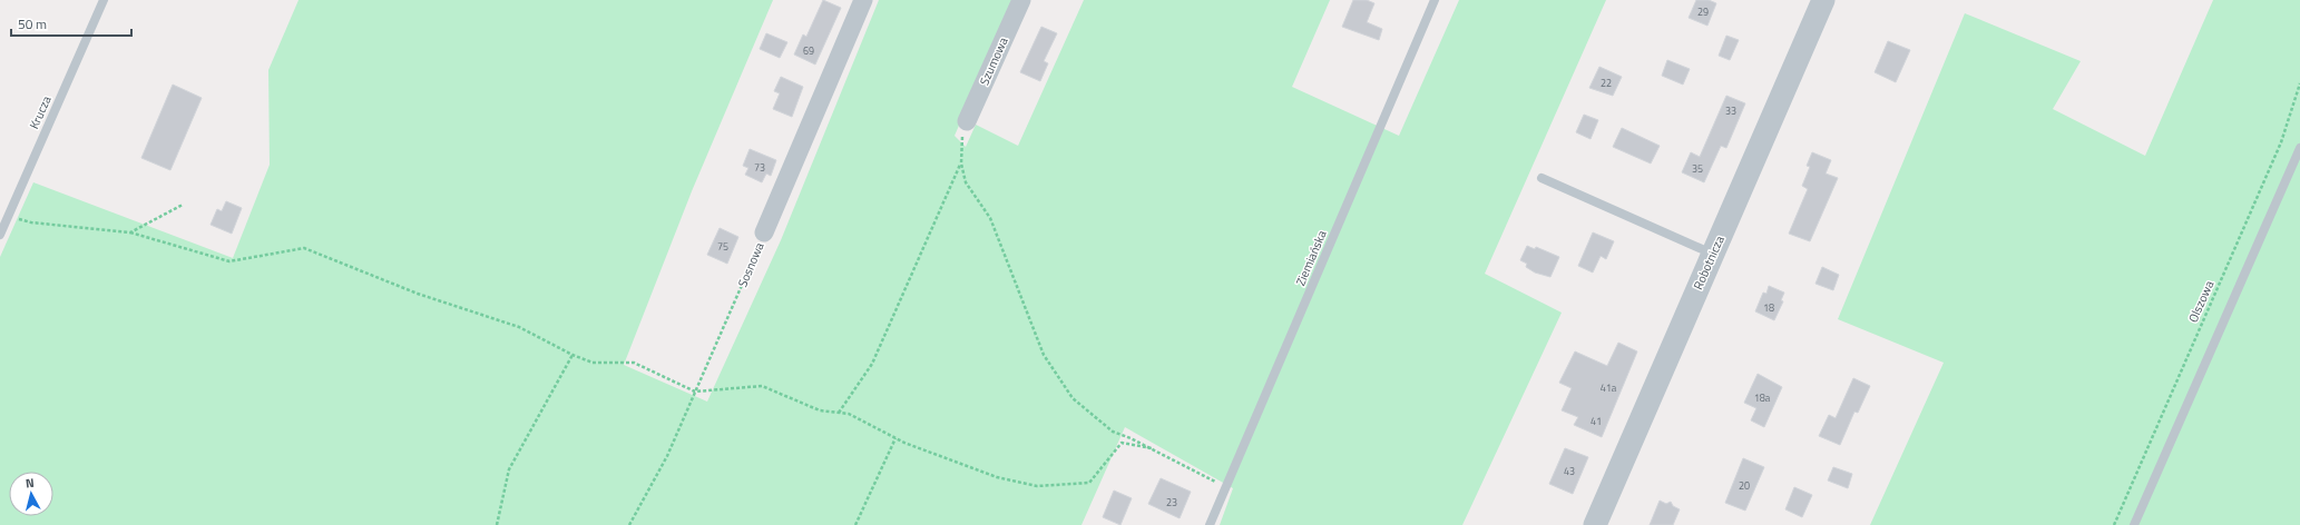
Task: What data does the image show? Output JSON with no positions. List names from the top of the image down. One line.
{"streets":{"street":["Szumowa","Robotnicza","Sosnowa"],"lane":["Krucza","Ziemiańska"],"path":["Olszowa"]},"house_numbers":["29","69","22","33","73","35","75","18","41a","18a","41","43","20","23"],"scale_bar":"50 m","north":"top"}
